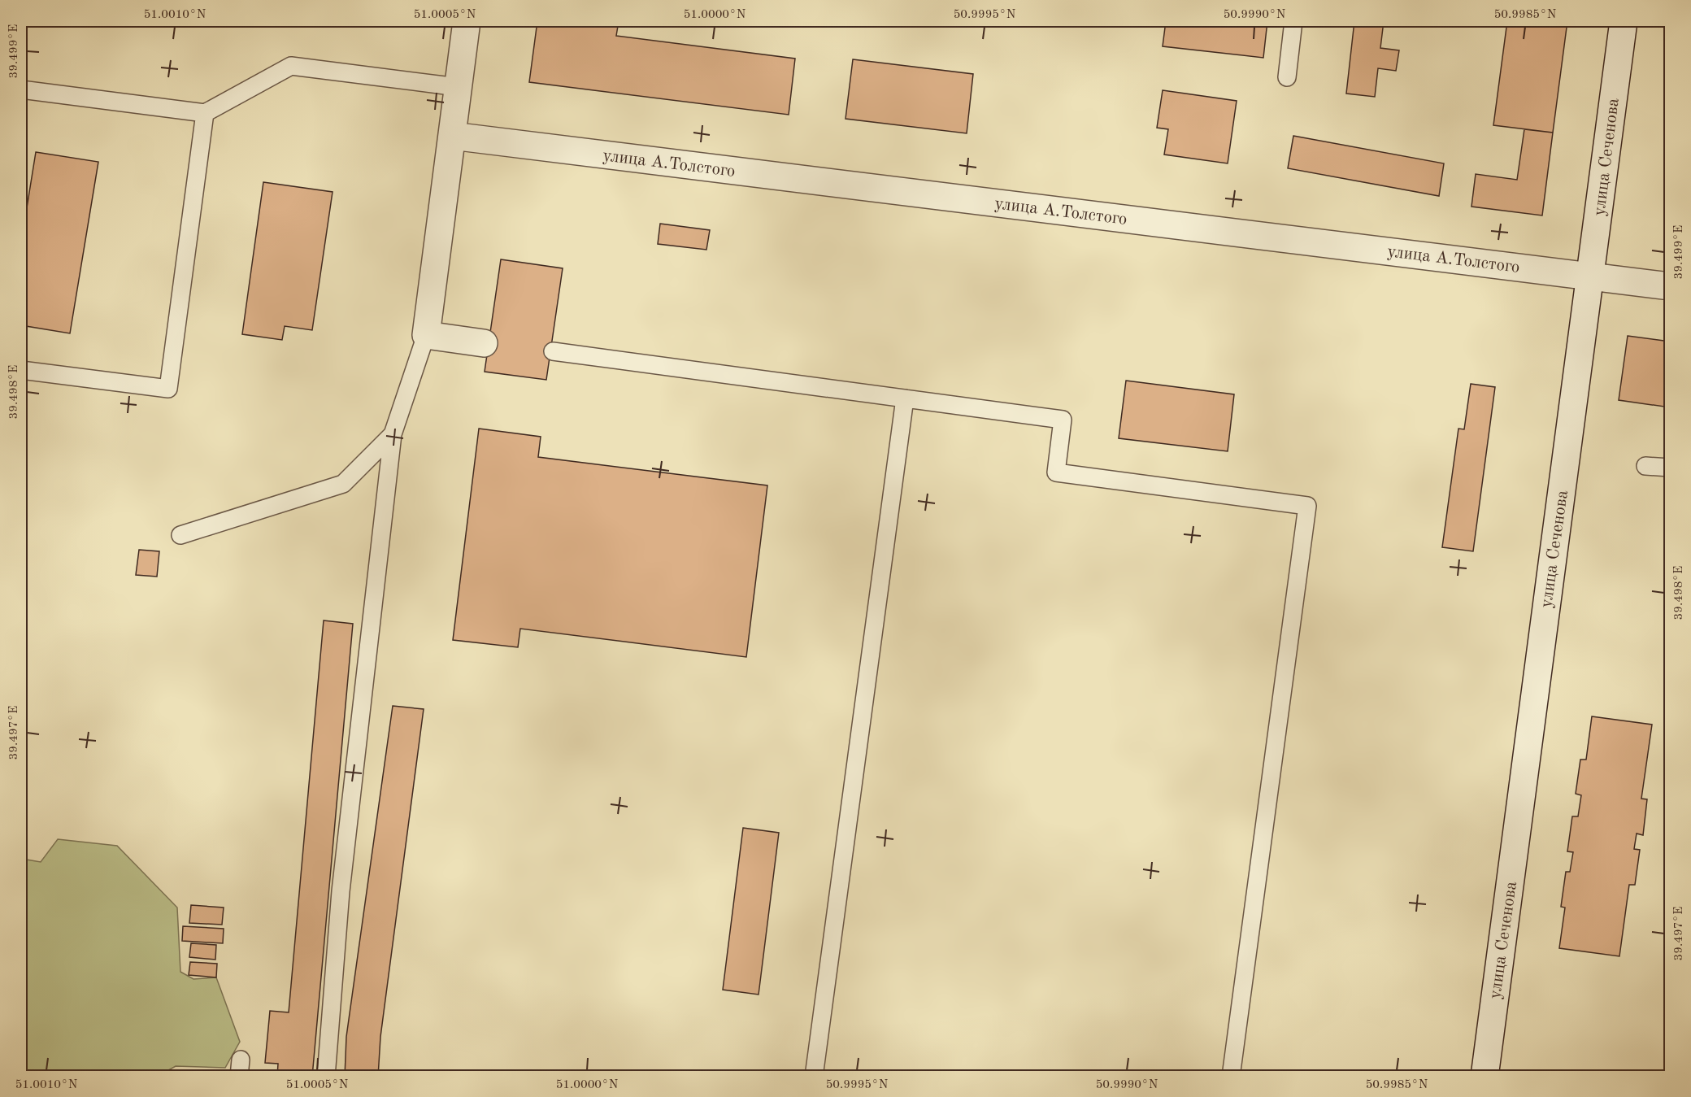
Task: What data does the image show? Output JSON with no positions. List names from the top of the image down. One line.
{"streets":{"street":["улица Сеченова","улица А.Толстого"]},"crossings":[["улица Сеченова","улица А.Толстого"]],"coordinates":["51.0010°N","51.0005°N","51.0000°N","50.9995°N","50.9990°N","50.9985°N","39.499°E","39.498°E","39.497°E"]}
